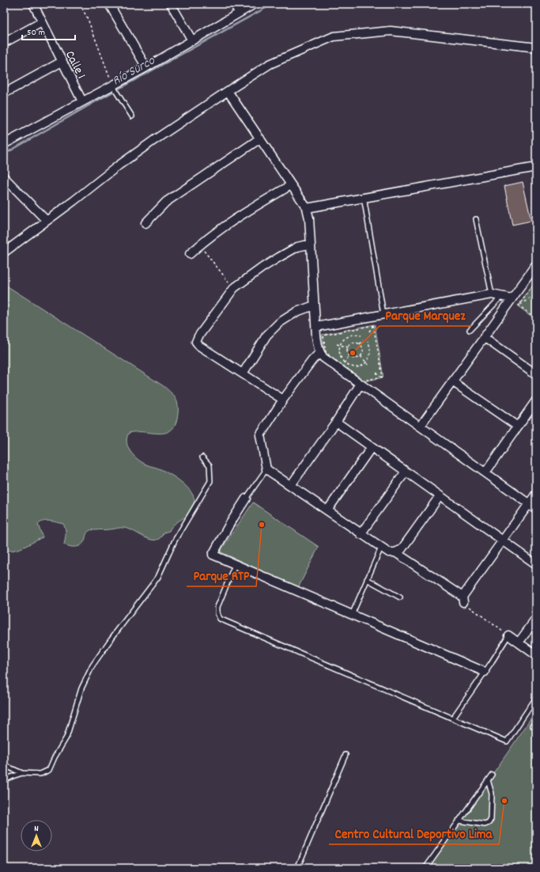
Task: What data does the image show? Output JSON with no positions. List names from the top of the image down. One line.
{"streets":{"street":["Calle 1"]},"water":["Río Surco"],"places":["Parque Marquez","Parque RTP","Centro Cultural Deportivo Lima"],"scale_bar":"50 m","north":"top"}
